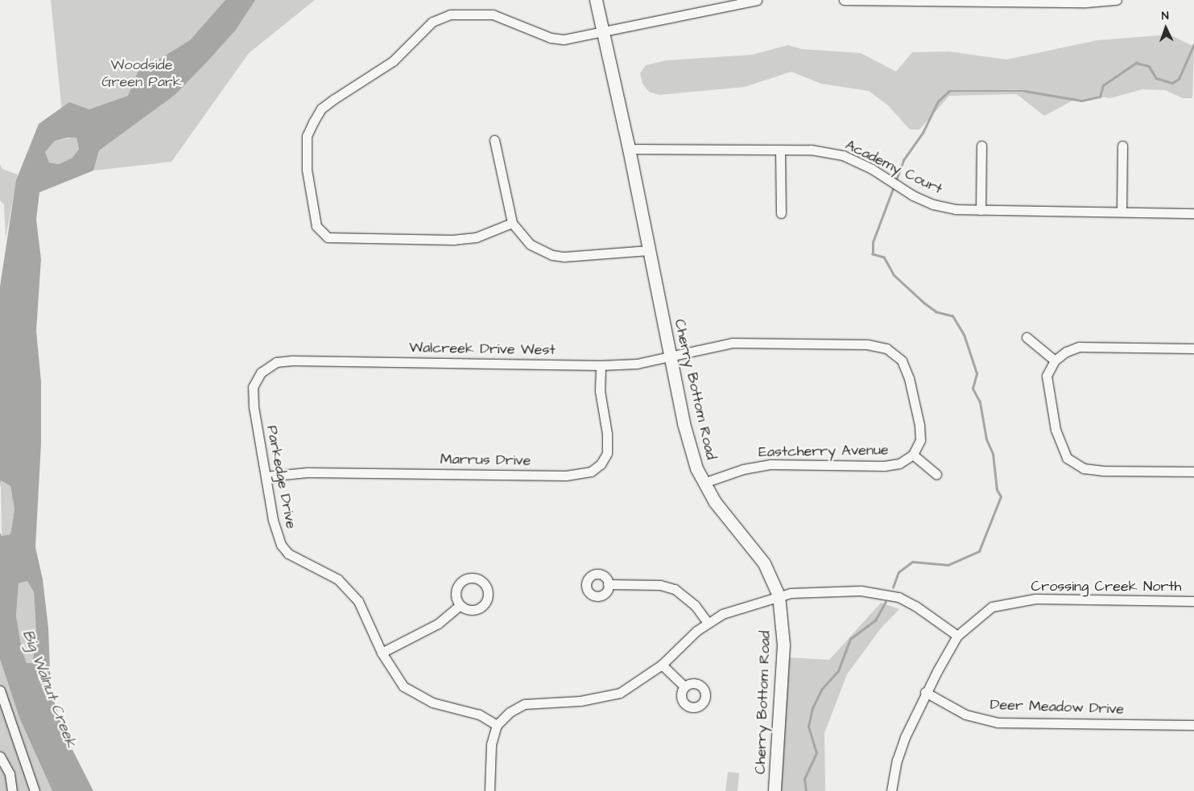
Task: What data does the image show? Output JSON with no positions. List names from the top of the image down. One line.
{"streets":{"main road":["Cherry Bottom Road"],"street":["Academy Court","Walcreek Drive West","Eastcherry Avenue","Marrus Drive","Parkedge Drive","Crossing Creek North","Deer Meadow Drive"]},"crossings":[["Academy Court","Cherry Bottom Road"],["Walcreek Drive West","Cherry Bottom Road"],["Walcreek Drive West","Eastcherry Avenue"],["Walcreek Drive West","Marrus Drive"],["Walcreek Drive West","Parkedge Drive"],["Cherry Bottom Road","Eastcherry Avenue"],["Marrus Drive","Parkedge Drive"]],"water":["Big Walnut Creek"],"parks":["Woodside Green Park"],"north":"top"}
